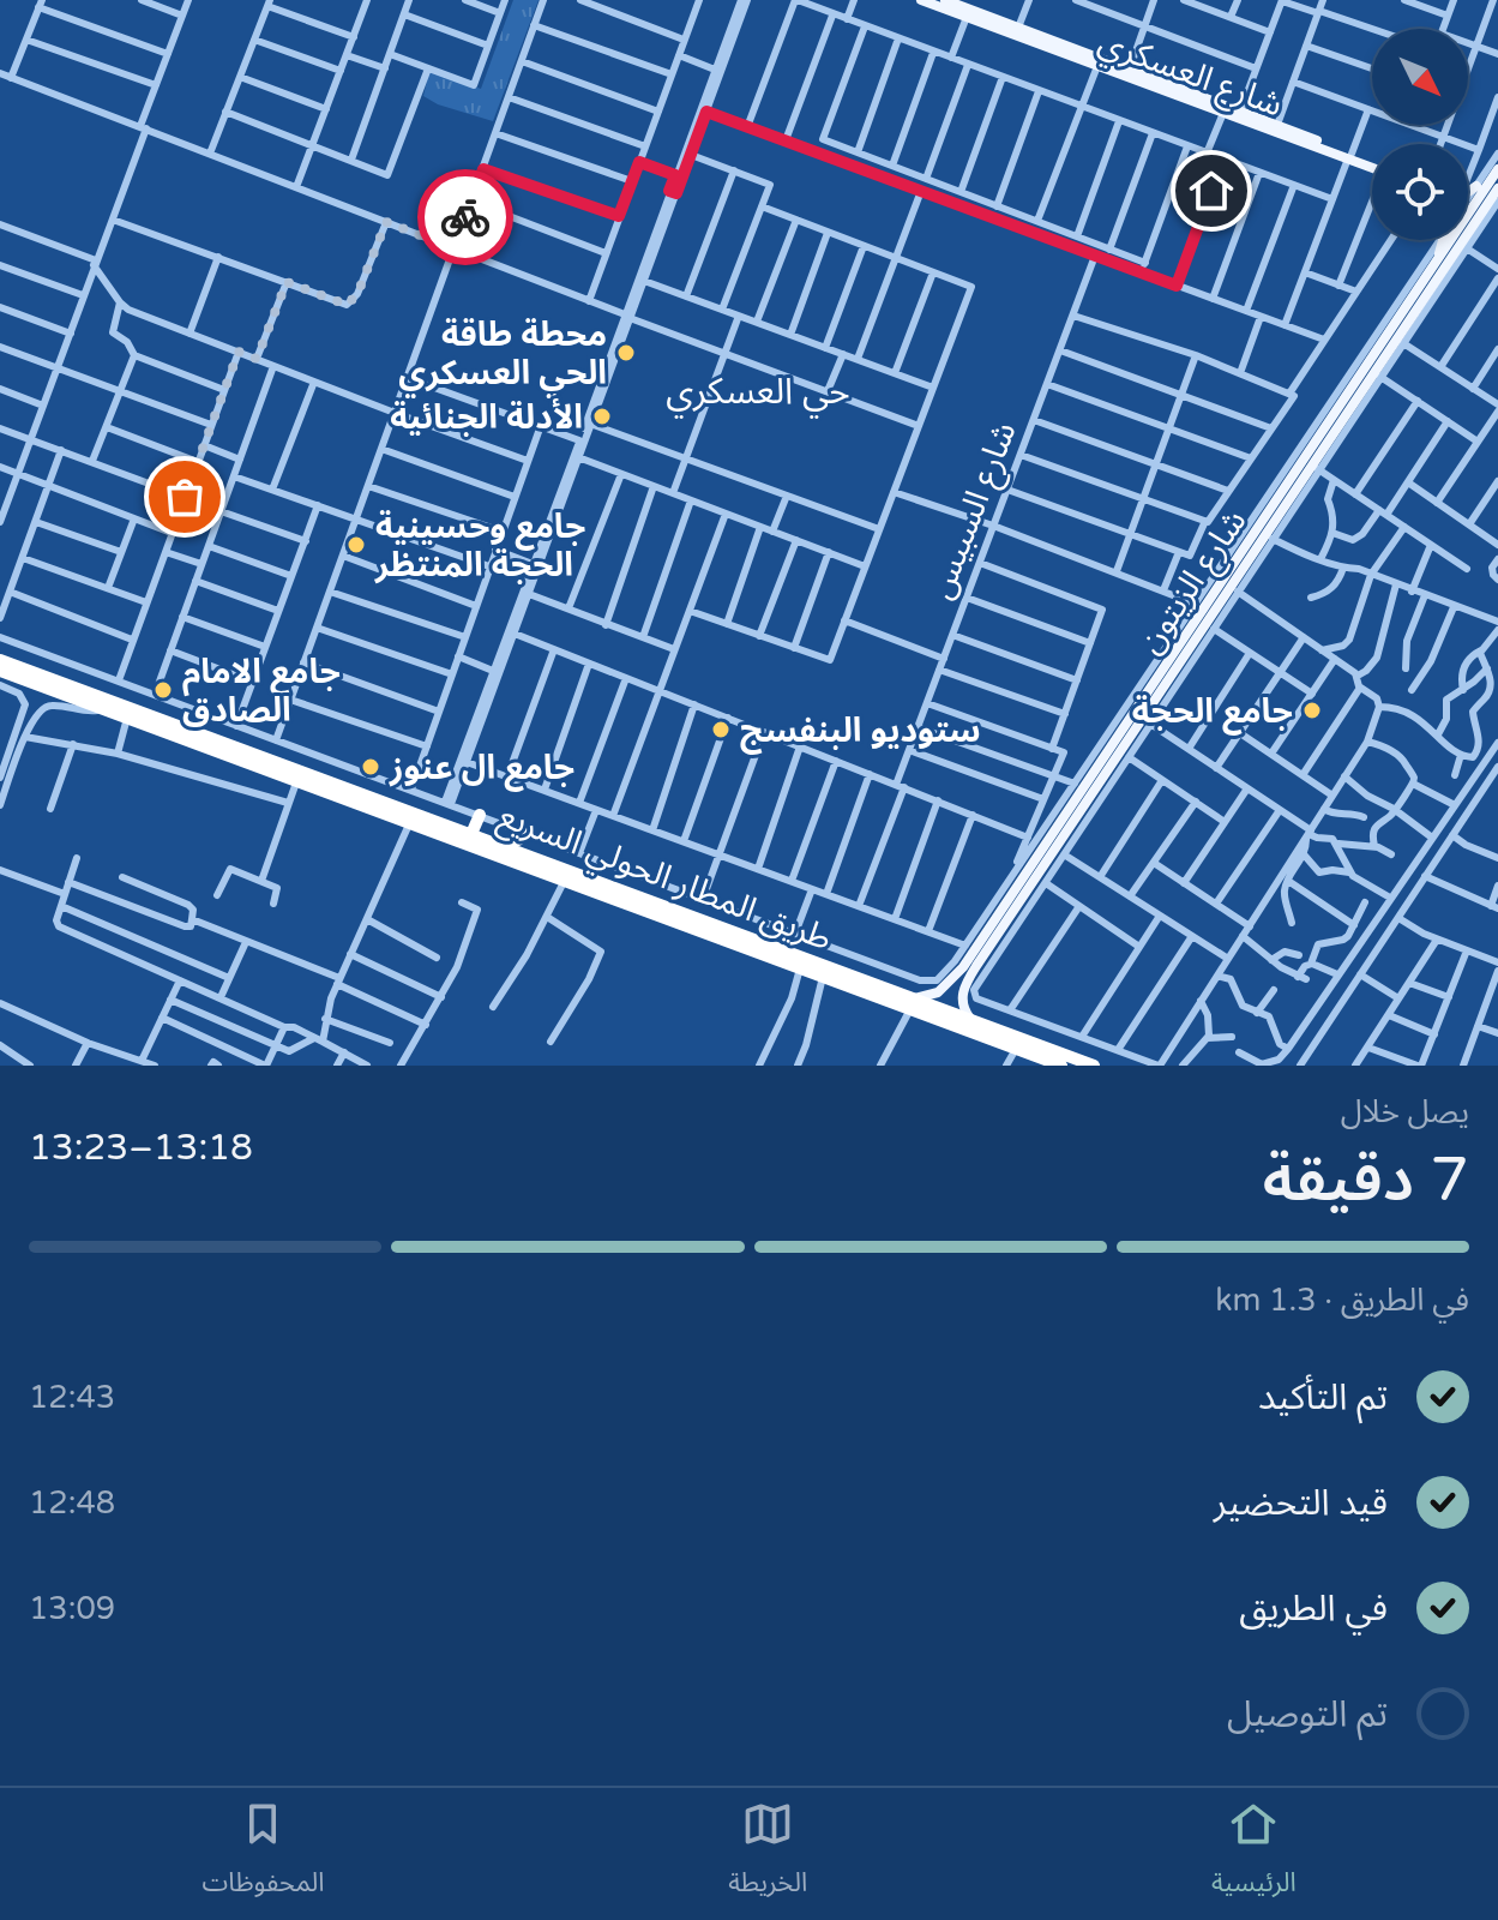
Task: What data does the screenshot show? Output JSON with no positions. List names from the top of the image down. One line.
{"streets":{"highway":["طريق المطار الحولي السريع"],"main road":["شارع العسكري","شارع الزيتون"],"street":["شارع السبيس"]},"crossings":[["شارع الزيتون","طريق المطار الحولي السريع"]],"districts":["حي العسكري"],"places":["محطة طاقة الحي العسكري","الأدلة الجنائية","جامع وحسينية الحجة المنتظر","جامع الامام الصادق","جامع الحجة","ستوديو البنفسج","جامع ال عنوز"],"north":"bottom right","page":{"heading":["7 دقيقة","يصل خلال","13:18–13:23"],"bar":"في الطريق · 1.3 km","list":[["تم التأكيد","12:43"],["قيد التحضير","12:48"],["في الطريق","13:09"],"تم التوصيل"],"tabs":["الرئيسية","الخريطة","المحفوظات"]}}
